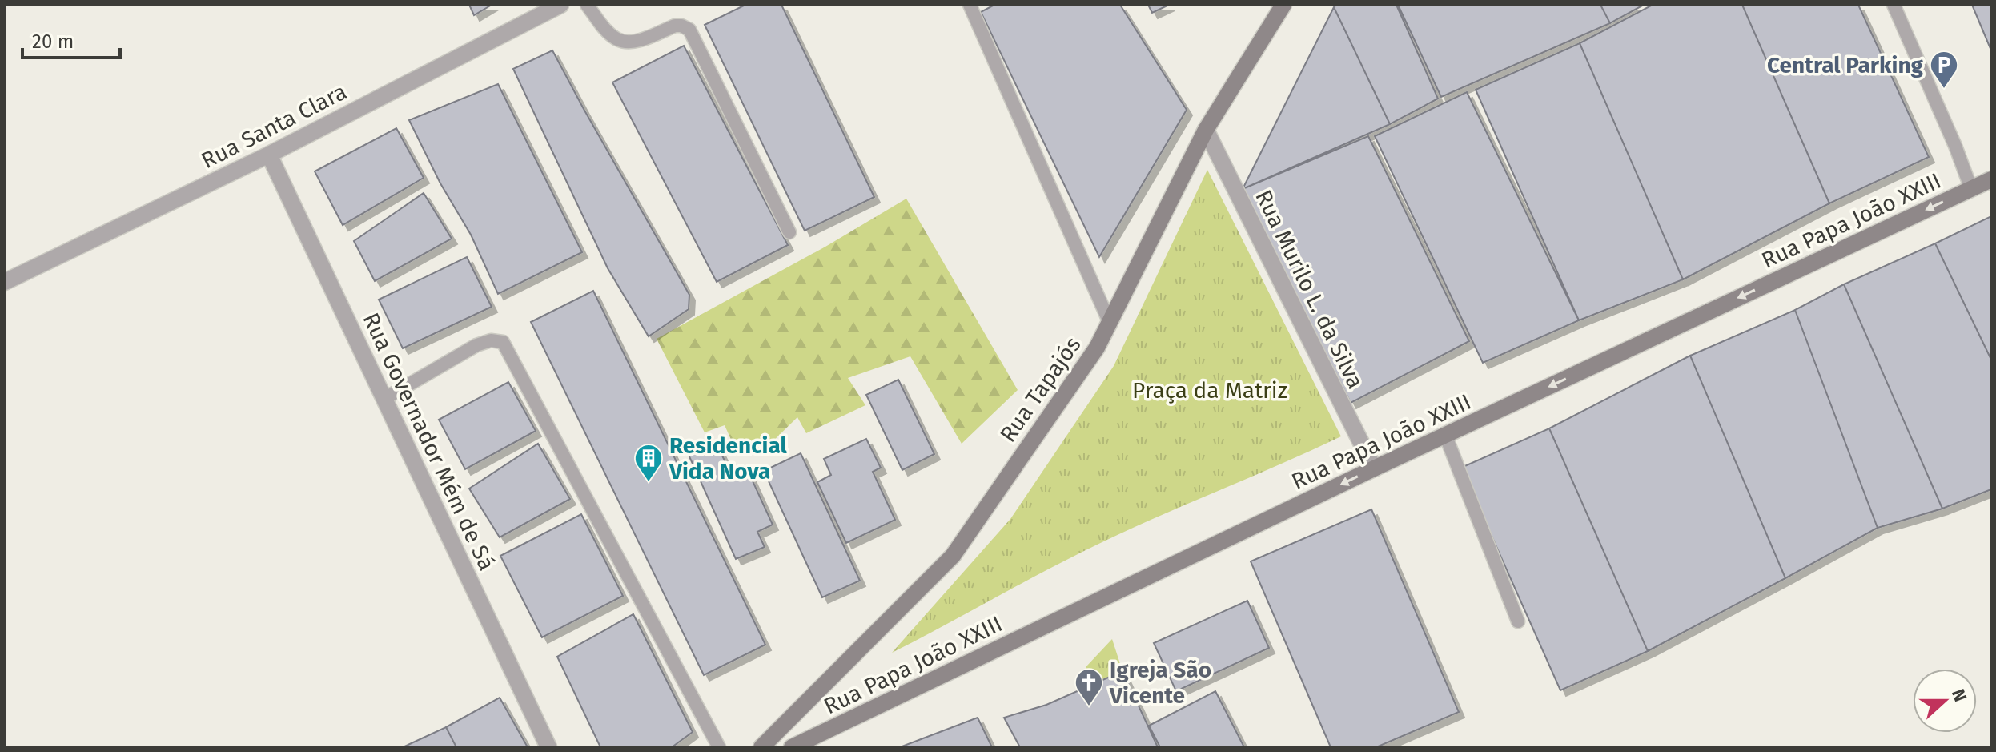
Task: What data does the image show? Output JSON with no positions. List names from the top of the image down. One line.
{"streets":{"main road":["Rua Papa João XXIII","Rua Tapajós"],"street":["Rua Santa Clara","Rua Murilo L. da Silva","Rua Governador Mém de Sá"]},"crossings":[["Rua Santa Clara","Rua Governador Mém de Sá"],["Rua Papa João XXIII","Rua Murilo L. da Silva"],["Rua Murilo L. da Silva","Rua Tapajós"]],"one_way":["Rua Papa João XXIII"],"parks":["Praça da Matriz"],"places":{"parking":["Central Parking"],"building":["Residencial Vida Nova"],"church":["Igreja São Vicente"]},"scale_bar":"20 m","north":"right"}
